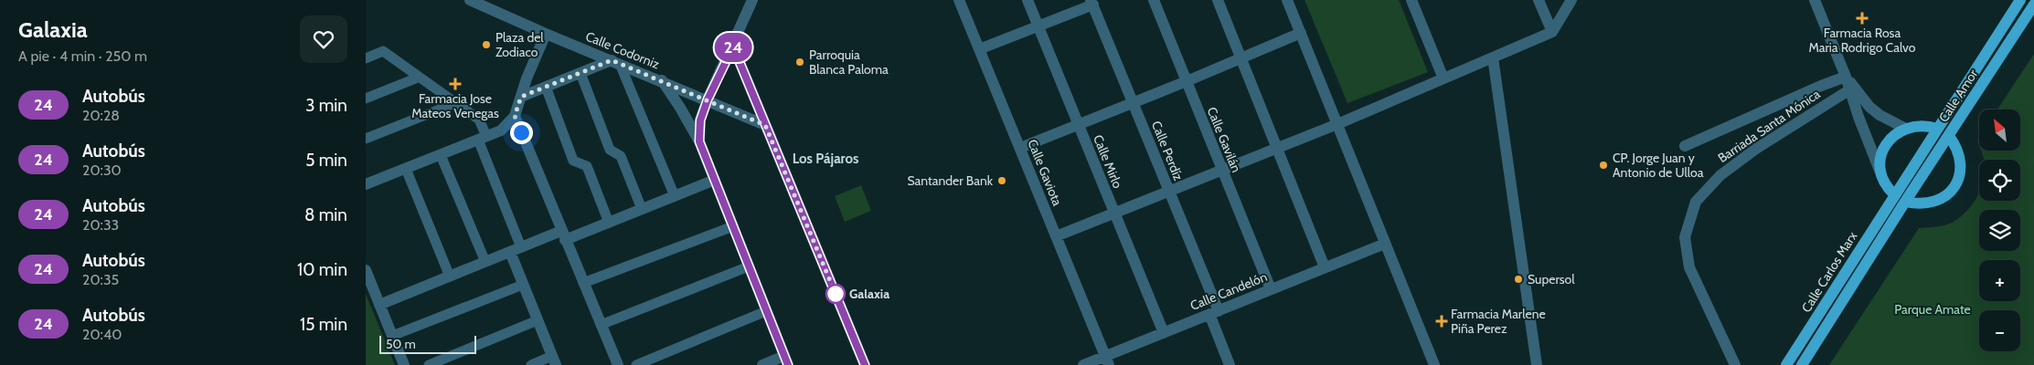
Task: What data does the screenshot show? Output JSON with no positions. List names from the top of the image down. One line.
{"streets":{"main road":["Calle Amor","Calle Carlos Marx"],"street":["Calle Codorniz","Barriada Santa Mónica","Calle Gavilán","Calle Perdíz","Calle Mirlo","Calle Gaviota","Calle Candelón"]},"crossings":[["Calle Amor","Calle Carlos Marx"],["Calle Gavilán","Calle Candelón"],["Calle Perdíz","Calle Candelón"],["Calle Mirlo","Calle Candelón"],["Calle Gaviota","Calle Candelón"]],"districts":["Los Pájaros"],"parks":["Parque Amate"],"places":{"health":["Farmacia Rosa Maria Rodrigo Calvo","Farmacia Jose Mateos Venegas","Farmacia Marlene Piña Perez"],"other":["Plaza del Zodiaco","Parroquia Blanca Paloma","CP. Jorge Juan y Antonio de Ulloa","Santander Bank","Supersol","Galaxia"]},"lines":["bus line 24"],"scale_bar":"50 m","north":"top left","page":{"heading":["Galaxia","A pie · 4 min · 250 m"],"on_map":"24","list":[{"mark":"24","name":"Autobús","note":"20:28","value":"3 min"},{"mark":"24","name":"Autobús","note":"20:30","value":"5 min"},{"mark":"24","name":"Autobús","note":"20:33","value":"8 min"},{"mark":"24","name":"Autobús","note":"20:35","value":"10 min"},{"mark":"24","name":"Autobús","note":"20:40","value":"15 min"}],"map_buttons":["+","−"],"scale":"50 m"}}
